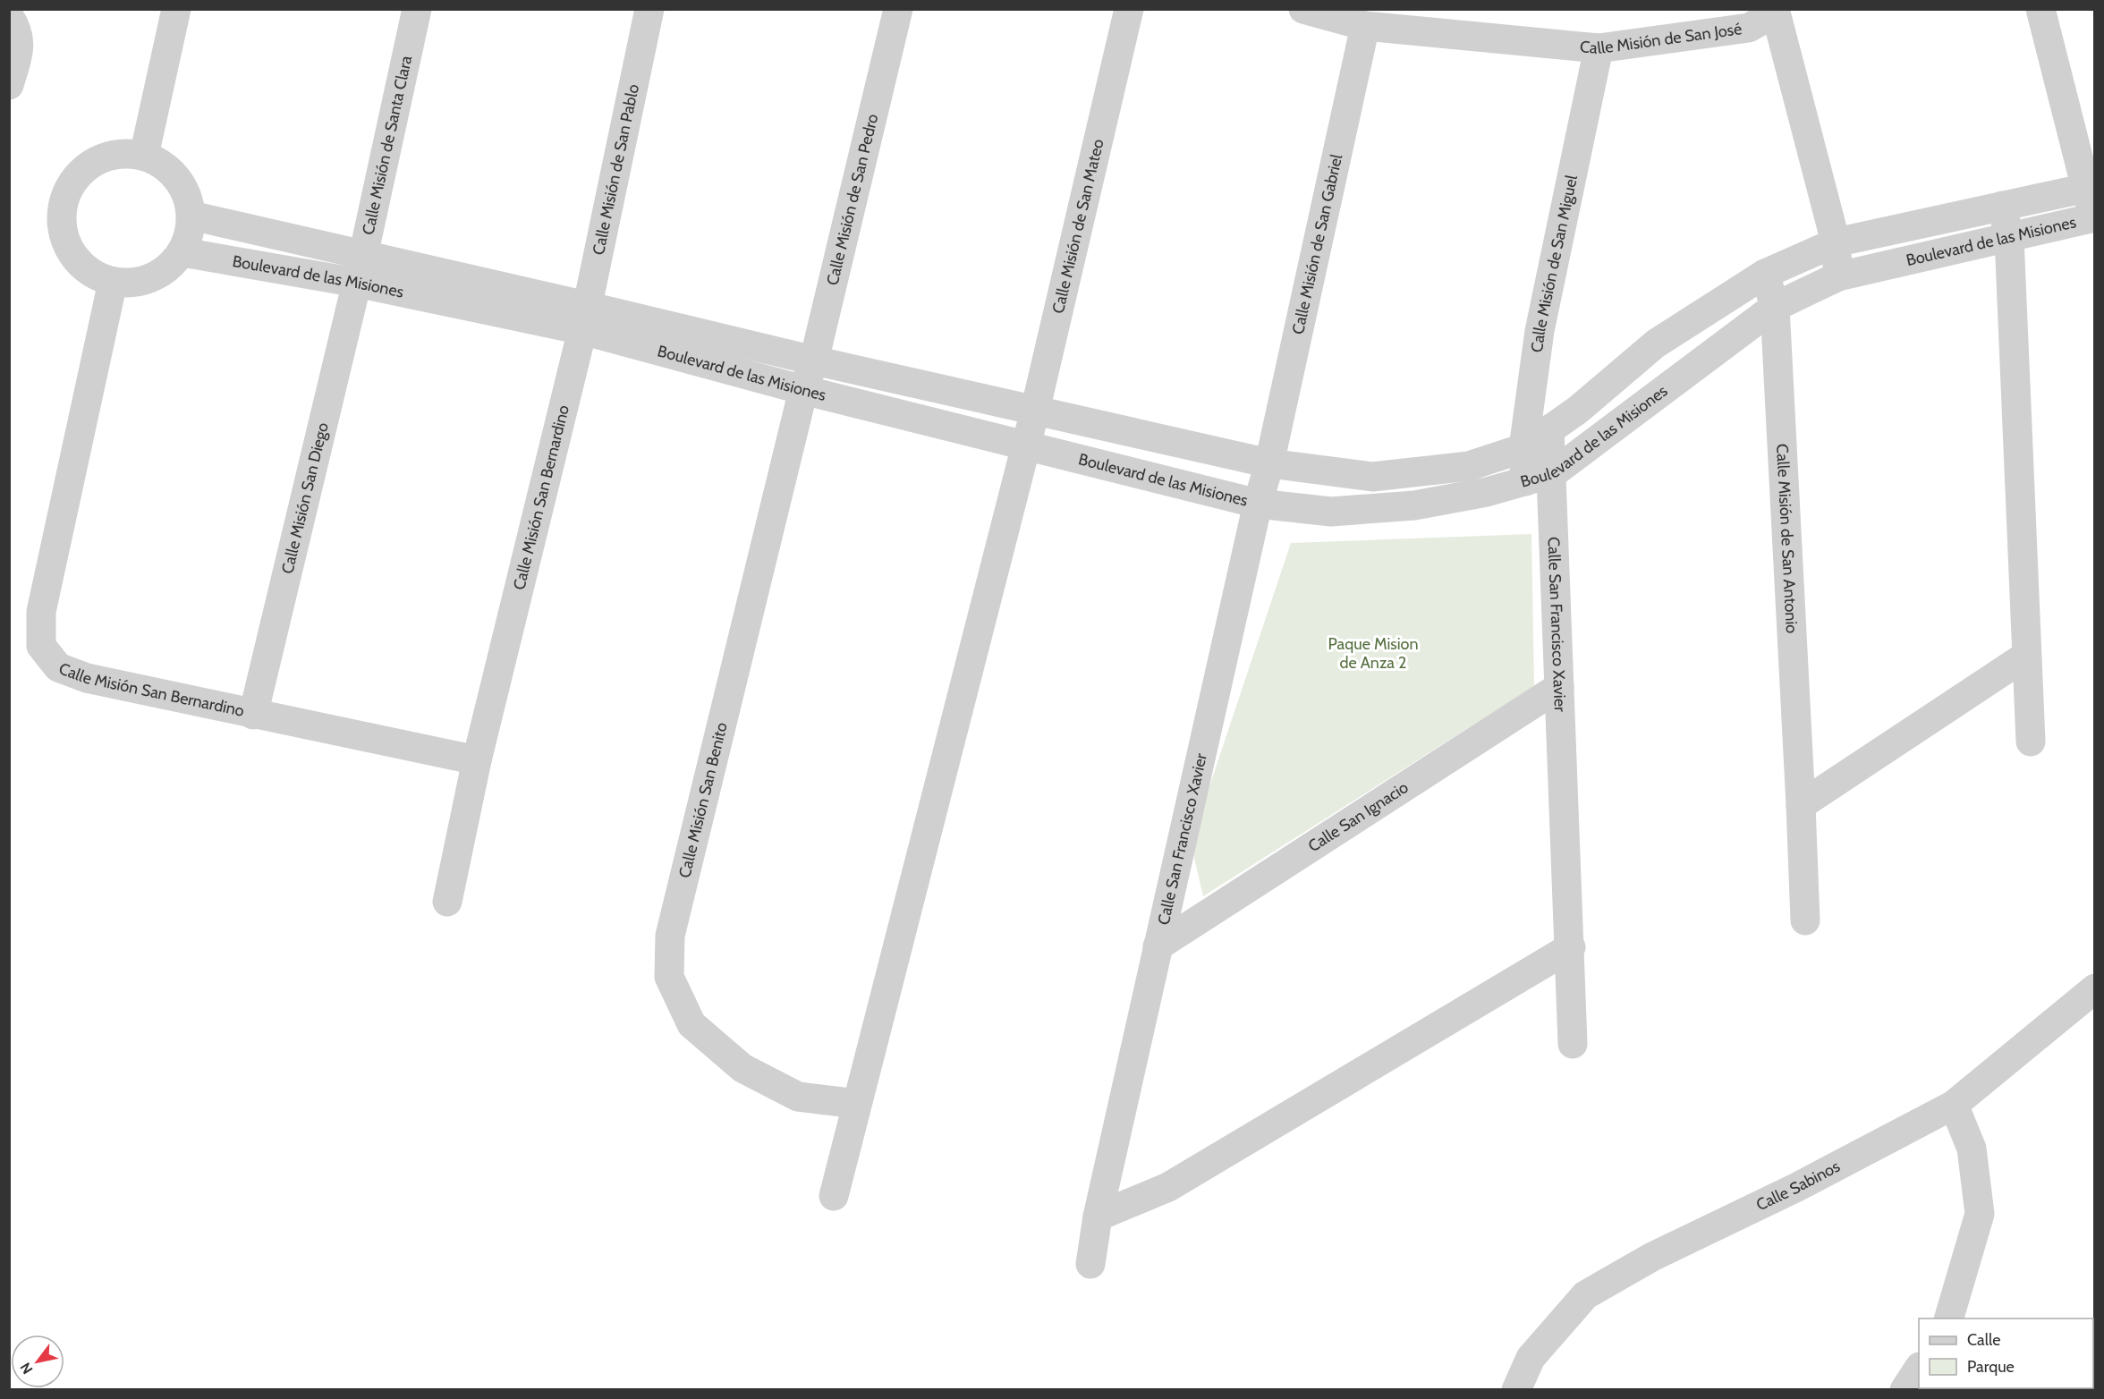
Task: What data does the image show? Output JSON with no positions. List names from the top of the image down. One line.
{"streets":{"street":["Calle Misión de San José","Calle Misión de Santa Clara","Calle Misión de San Pablo","Calle Misión de San Pedro","Calle Misión de San Mateo","Boulevard de las Misiones","Calle Misión de San Gabriel","Calle Misión de San Miguel","Calle Misión San Diego","Calle Misión San Bernardino","Calle Misión de San Antonio","Calle San Francisco Xavier","Calle Misión San Benito","Calle San Ignacio","Calle Sabinos"]},"crossings":[["Calle Misión de San José","Boulevard de las Misiones"],["Calle Misión de San José","Calle Misión de San Gabriel"],["Calle Misión de San José","Calle Misión de San Miguel"],["Calle Misión de Santa Clara","Boulevard de las Misiones"],["Calle Misión de Santa Clara","Calle Misión San Diego"],["Calle Misión de San Pablo","Boulevard de las Misiones"],["Calle Misión de San Pablo","Calle Misión San Bernardino"],["Calle Misión de San Pedro","Boulevard de las Misiones"],["Calle Misión de San Pedro","Calle Misión San Benito"],["Calle Misión de San Mateo","Boulevard de las Misiones"],["Boulevard de las Misiones","Calle Misión de San Gabriel"],["Boulevard de las Misiones","Calle Misión de San Miguel"],["Boulevard de las Misiones","Calle Misión San Diego"],["Boulevard de las Misiones","Calle Misión San Bernardino"],["Boulevard de las Misiones","Calle Misión de San Antonio"],["Boulevard de las Misiones","Calle San Francisco Xavier"],["Boulevard de las Misiones","Calle Misión San Benito"],["Calle Misión de San Gabriel","Calle San Francisco Xavier"],["Calle Misión San Diego","Calle Misión San Bernardino"],["Calle San Francisco Xavier","Calle San Ignacio"]],"parks":["Paque Mision de Anza 2"],"legend":["Calle","Parque"],"north":"bottom left"}
